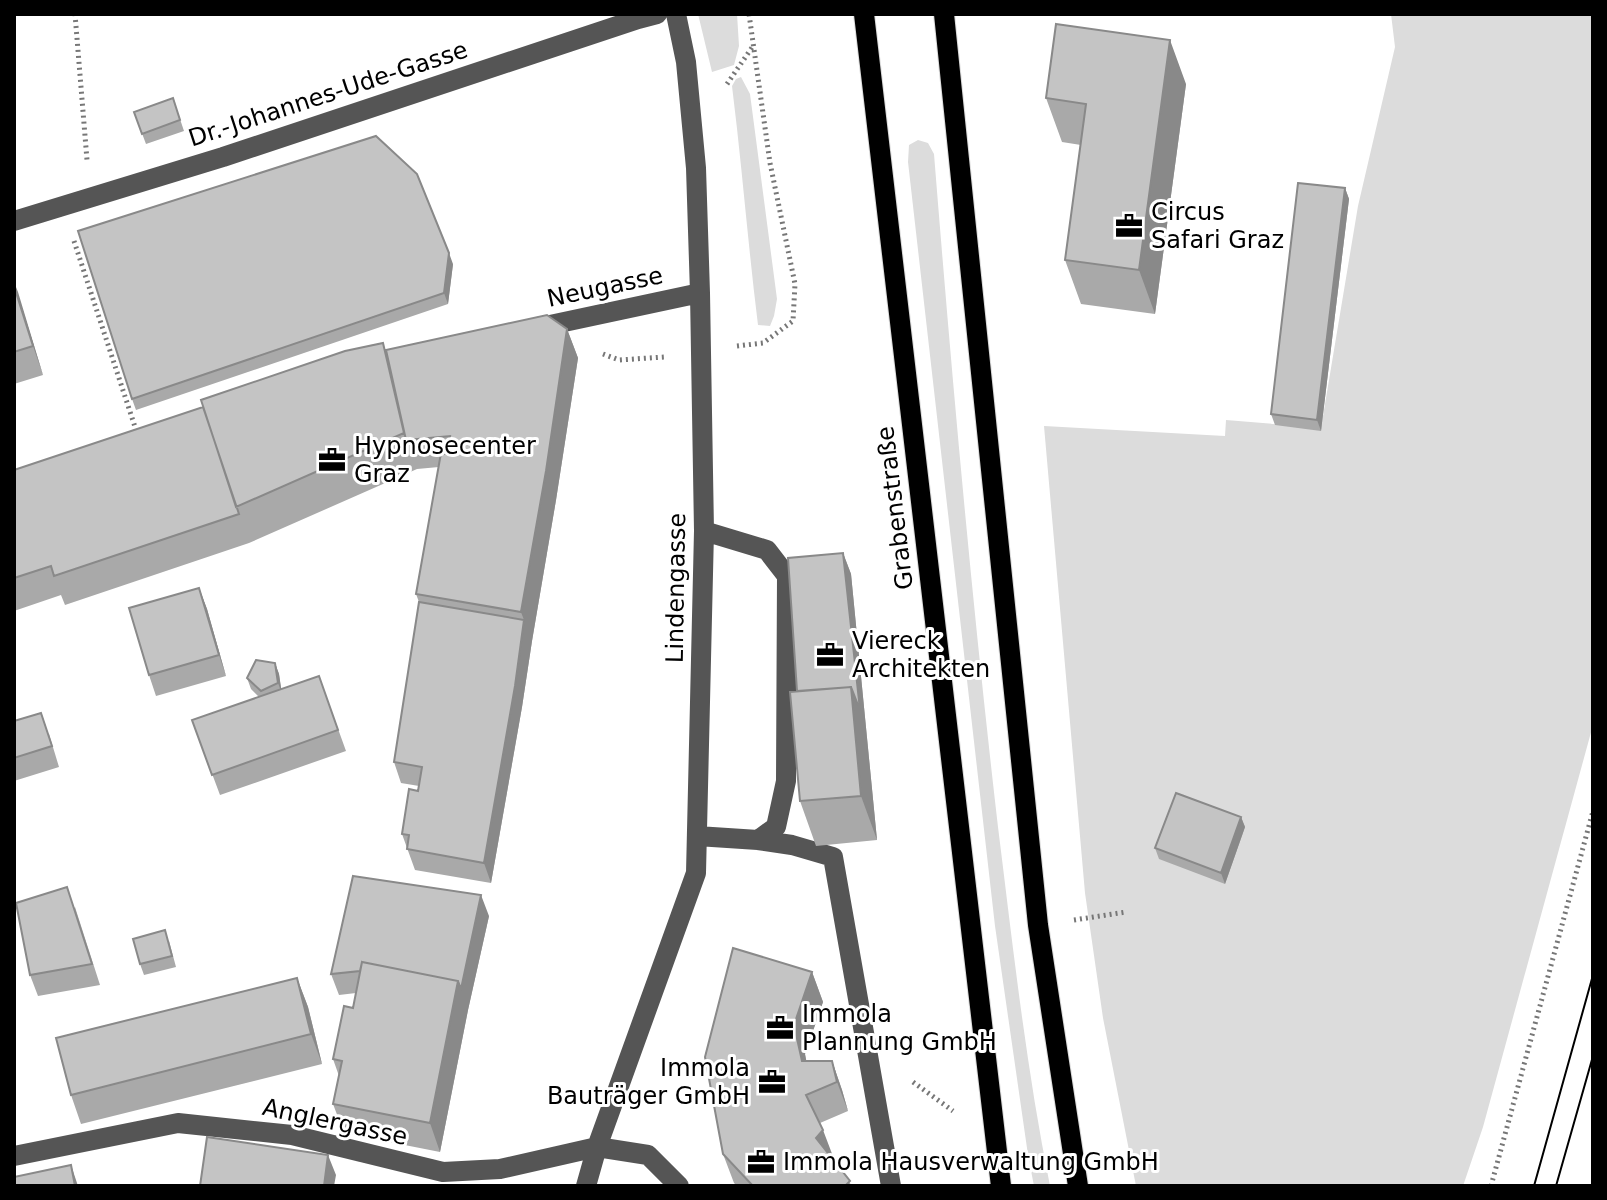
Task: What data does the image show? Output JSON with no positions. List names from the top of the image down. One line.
{"streets":{"main road":["Grabenstraße"],"street":["Dr.-Johannes-Ude-Gasse","Neugasse","Lindengasse","Anglergasse"]},"crossings":[["Neugasse","Lindengasse"],["Lindengasse","Anglergasse"]],"places":{"office":["Circus Safari Graz","Hypnosecenter Graz","Viereck Architekten","Immola Plannung GmbH","Immola Bauträger GmbH","Immola Hausverwaltung GmbH"]}}
